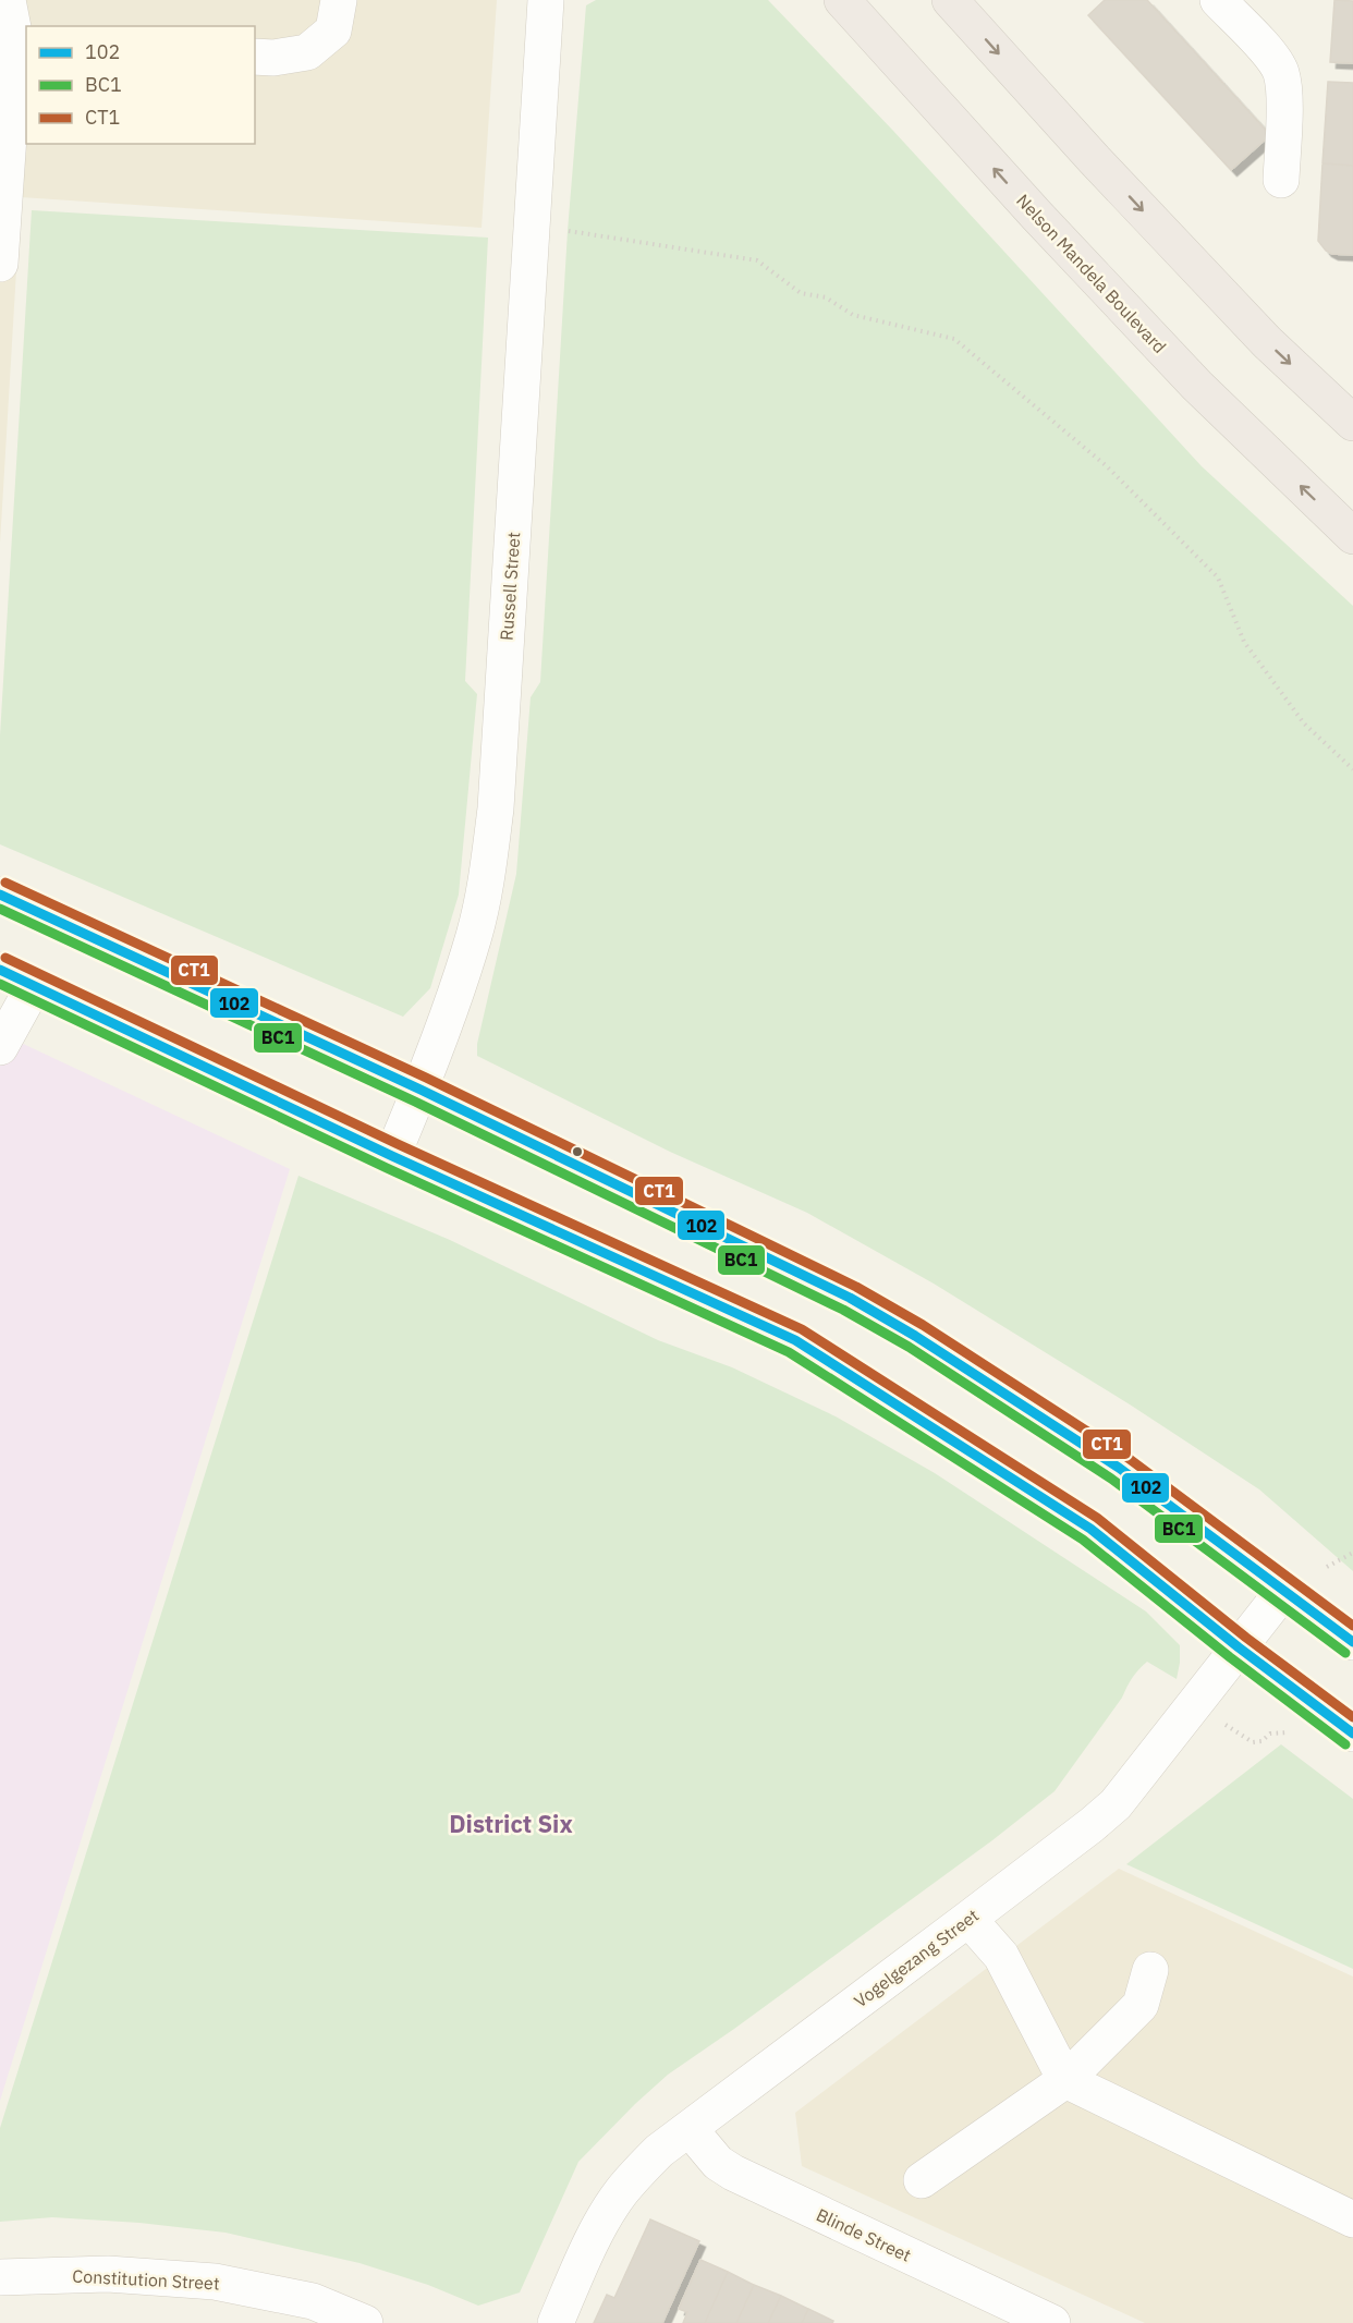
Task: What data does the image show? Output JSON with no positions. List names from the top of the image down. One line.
{"streets":{"highway":["Nelson Mandela Boulevard"],"street":["Russell Street","Vogelgezang Street","Blinde Street","Constitution Street"]},"crossings":[["Vogelgezang Street","Blinde Street"]],"districts":["District Six"],"lines":["transit line CT1","transit line 102","transit line BC1"],"legend":["102","BC1","CT1"]}
